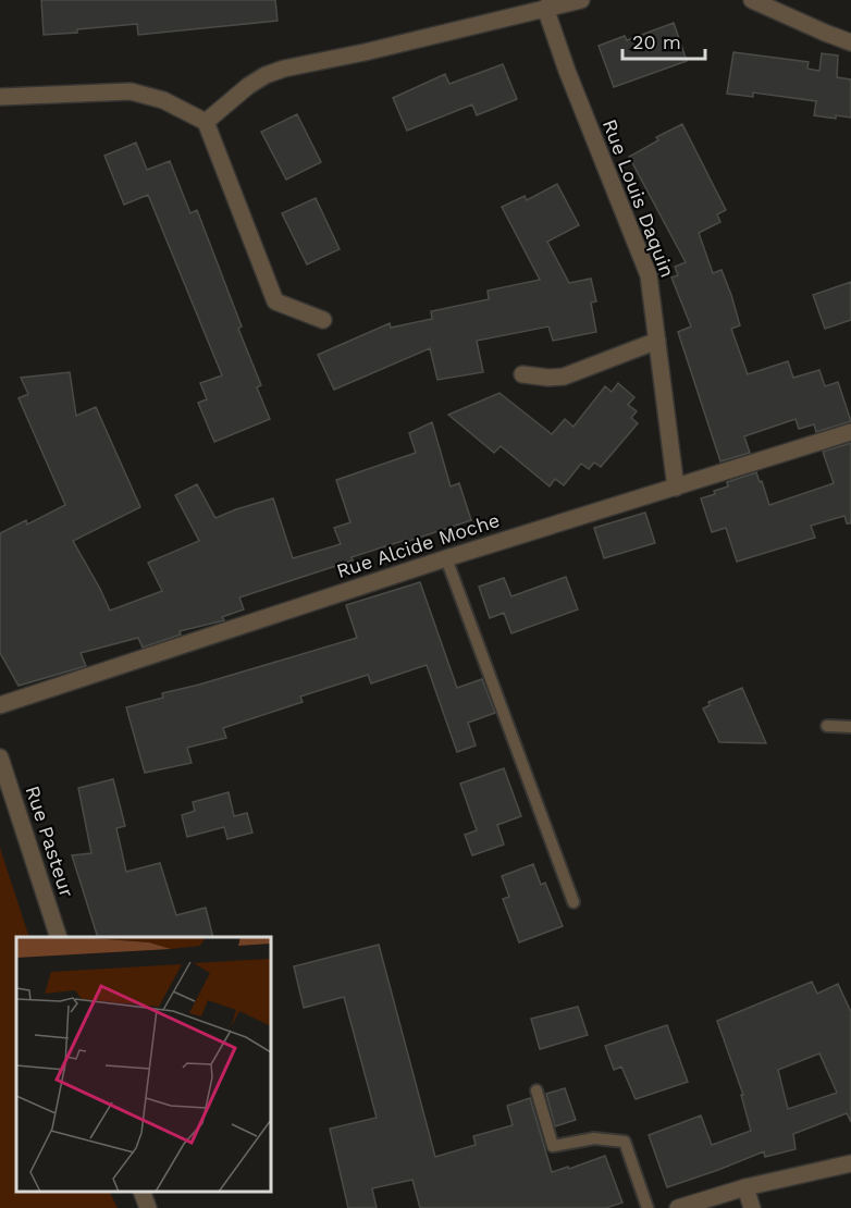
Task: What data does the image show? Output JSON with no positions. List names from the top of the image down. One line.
{"streets":{"street":["Rue Louis Daquin","Rue Alcide Moche","Rue Pasteur"]},"crossings":[["Rue Louis Daquin","Rue Alcide Moche"]],"scale_bar":"20 m"}
